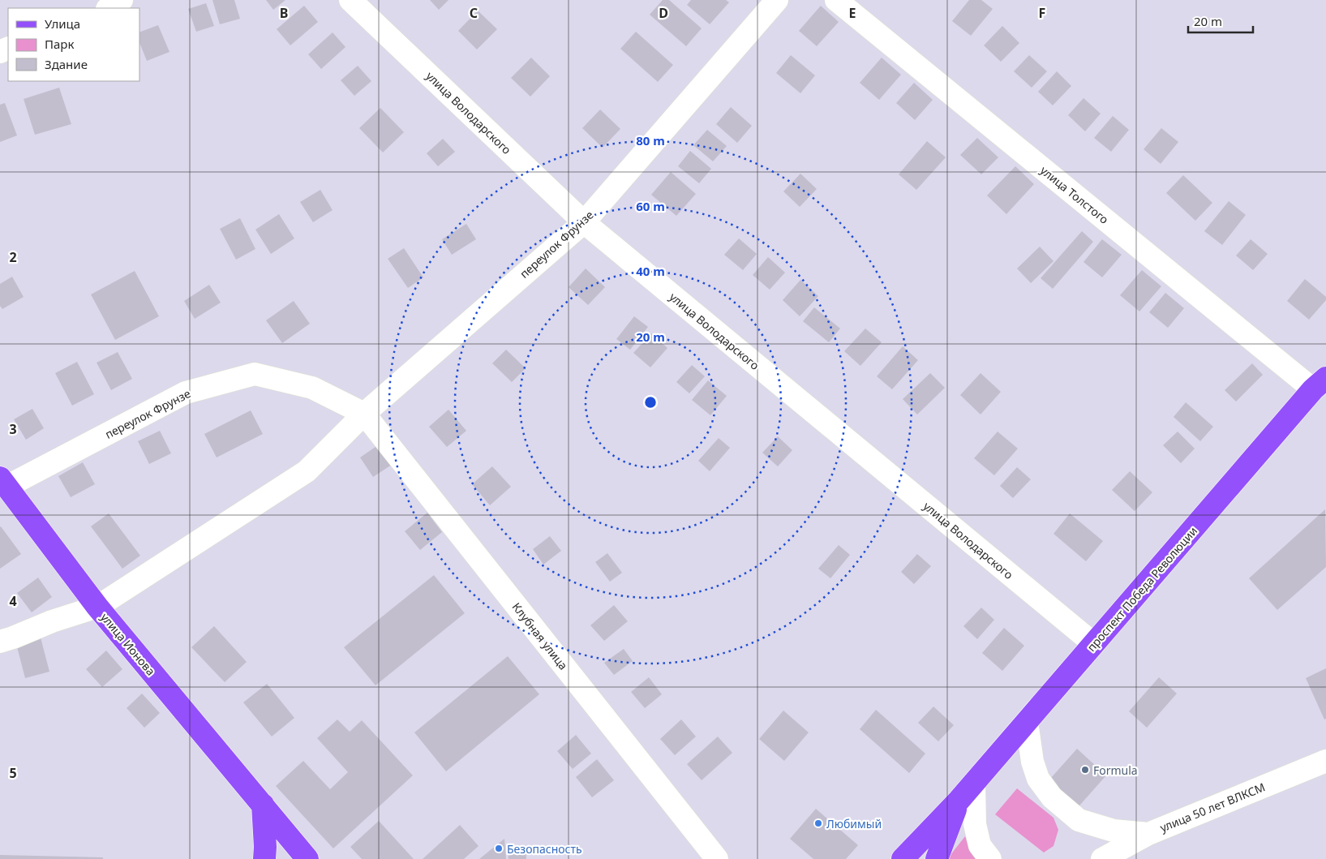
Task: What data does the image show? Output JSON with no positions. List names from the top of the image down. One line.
{"streets":{"main road":["проспект Победа Революции","улица Ионова"],"street":["улица Володарского","улица Толстого","переулок Фрунзе","Клубная улица","улица 50 лет ВЛКСМ"]},"crossings":[["улица Володарского","переулок Фрунзе"],["улица Володарского","проспект Победа Революции"],["улица Толстого","проспект Победа Революции"],["переулок Фрунзе","Клубная улица"],["переулок Фрунзе","улица Ионова"]],"places":["Formula","Любимый","Безопасность"],"legend":["Улица","Парк","Здание"],"scale_bar":"20 m","grid":{"columns":["B","C","D","E","F"],"rows":["2","3","4","5"]},"rings":["80 m","60 m","40 m","20 m"]}
